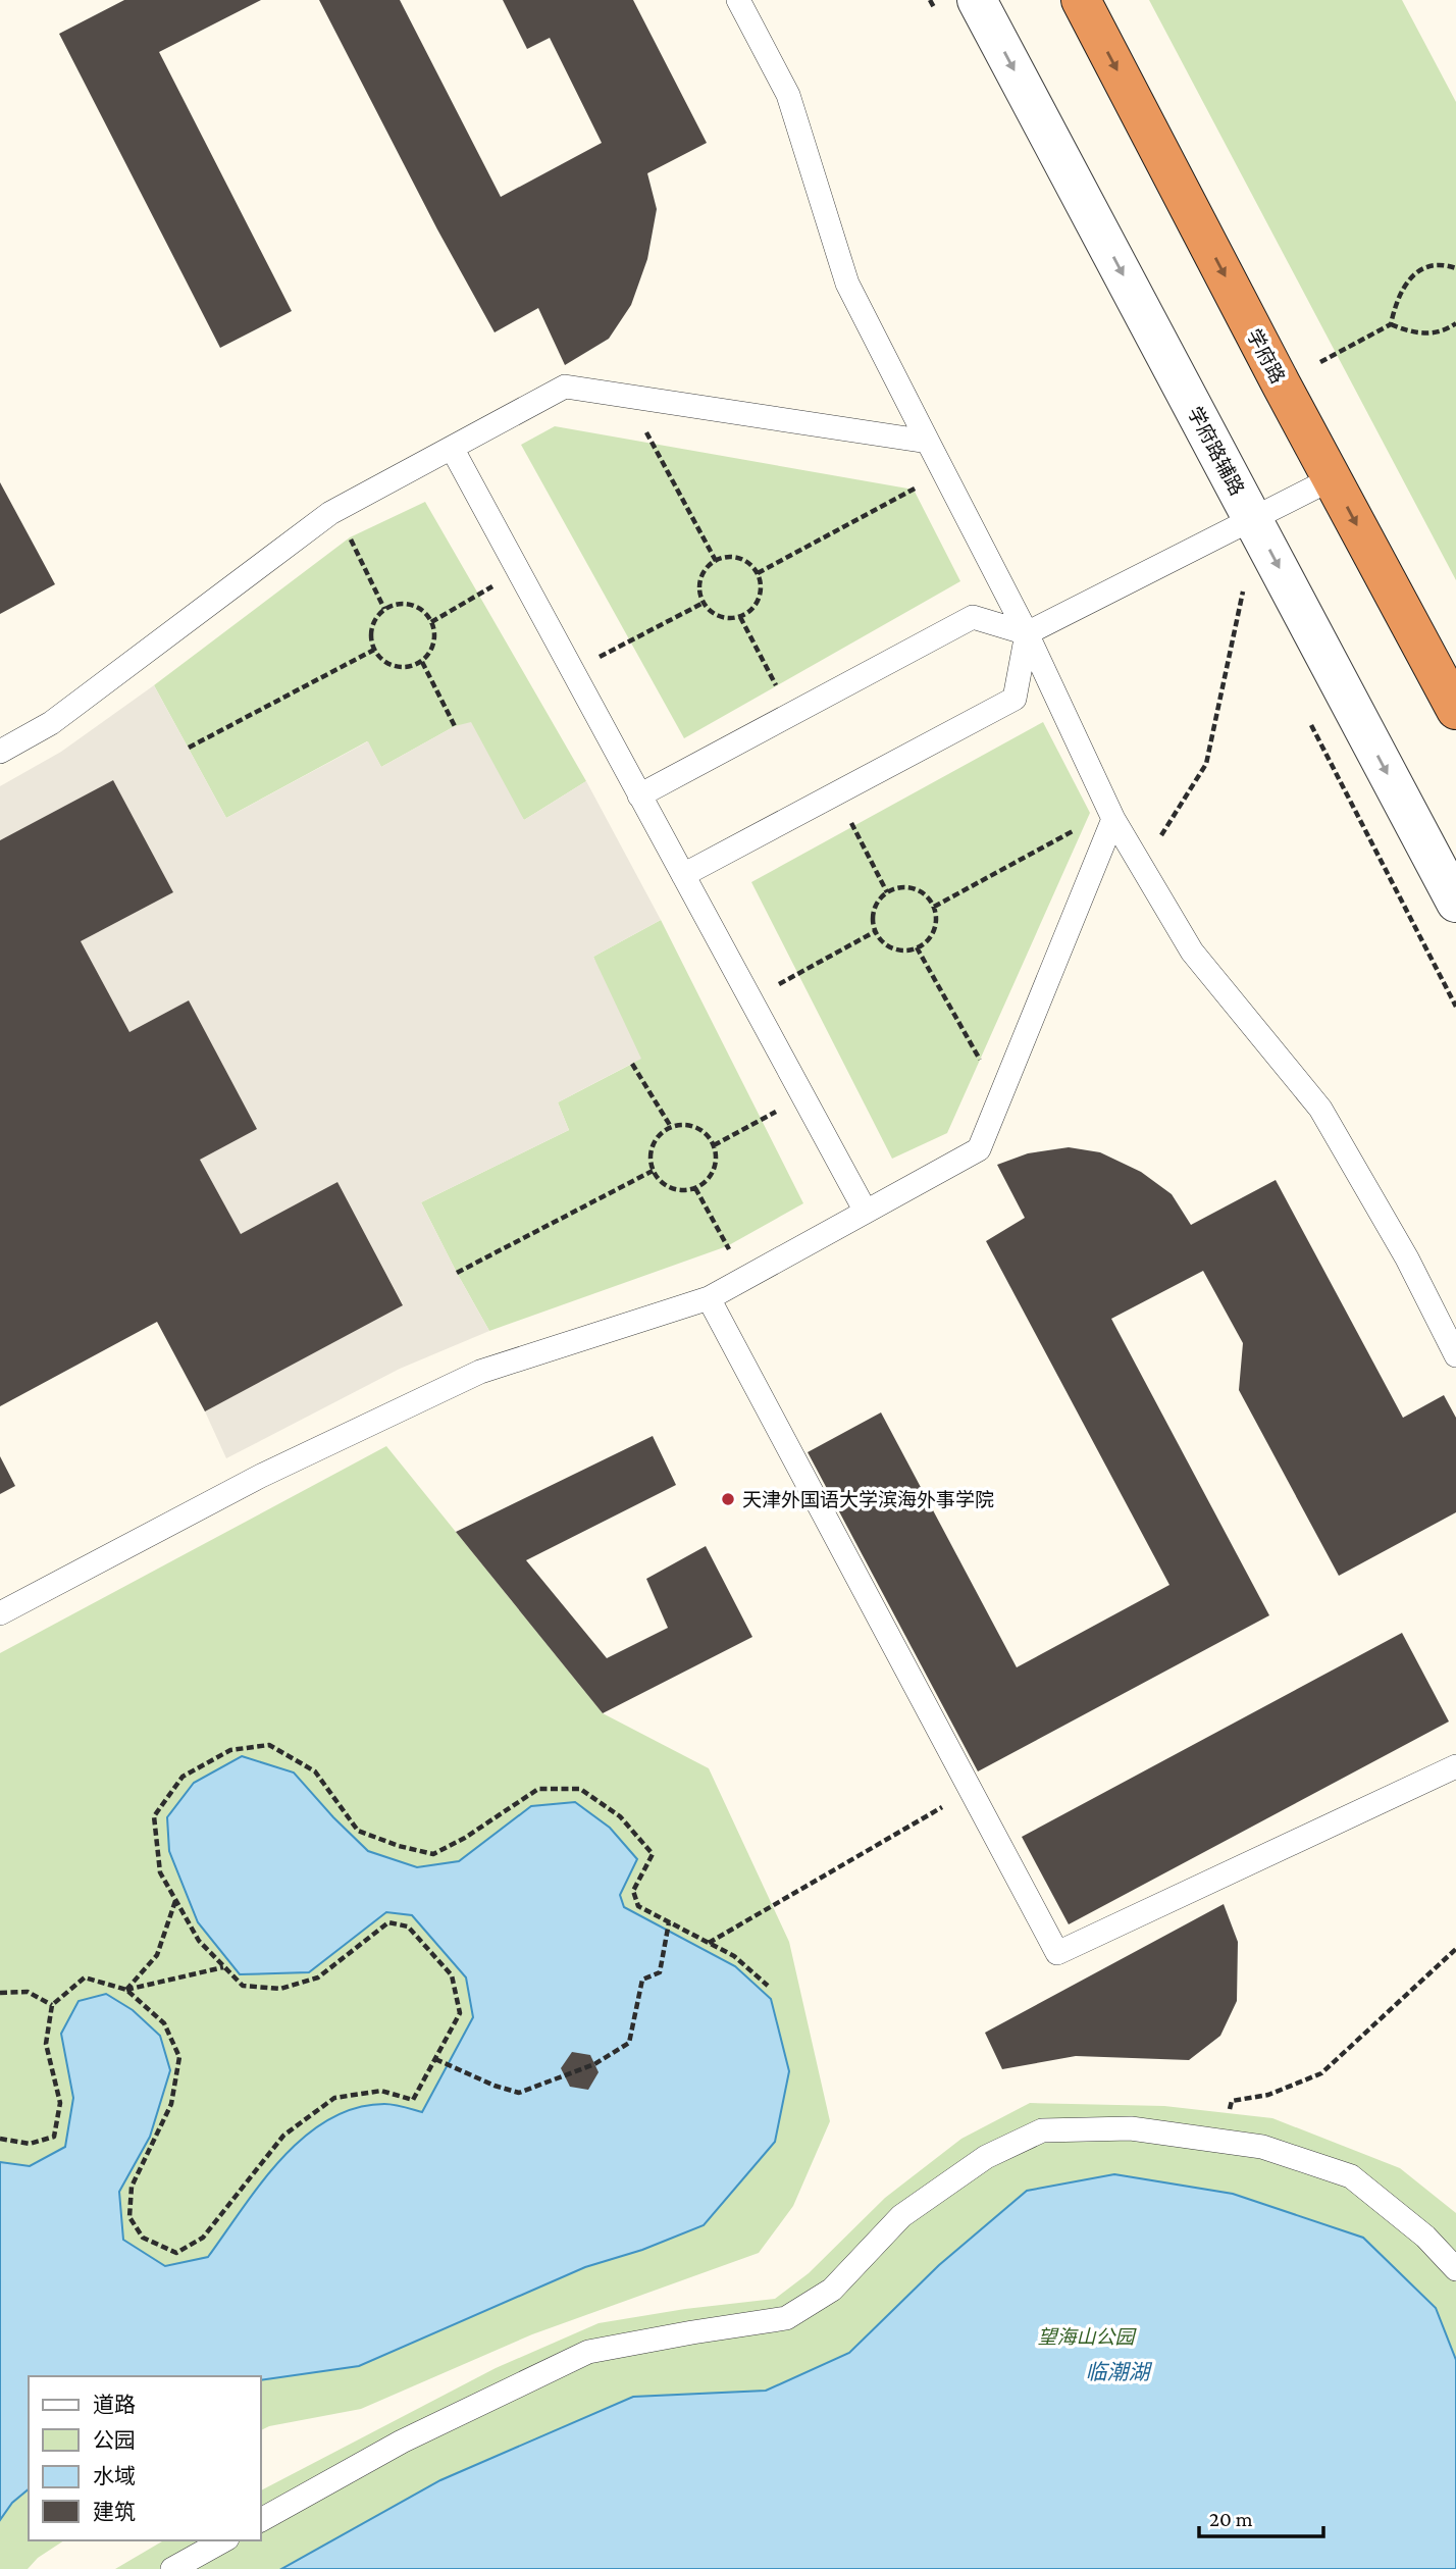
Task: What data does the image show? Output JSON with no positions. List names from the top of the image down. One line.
{"streets":{"highway":["学府路"],"street":["学府路辅路"]},"one_way":["学府路","学府路辅路"],"water":["临潮湖"],"parks":["望海山公园"],"places":["天津外国语大学滨海外事学院"],"legend":["道路","公园","水域","建筑"],"scale_bar":"20 m"}
